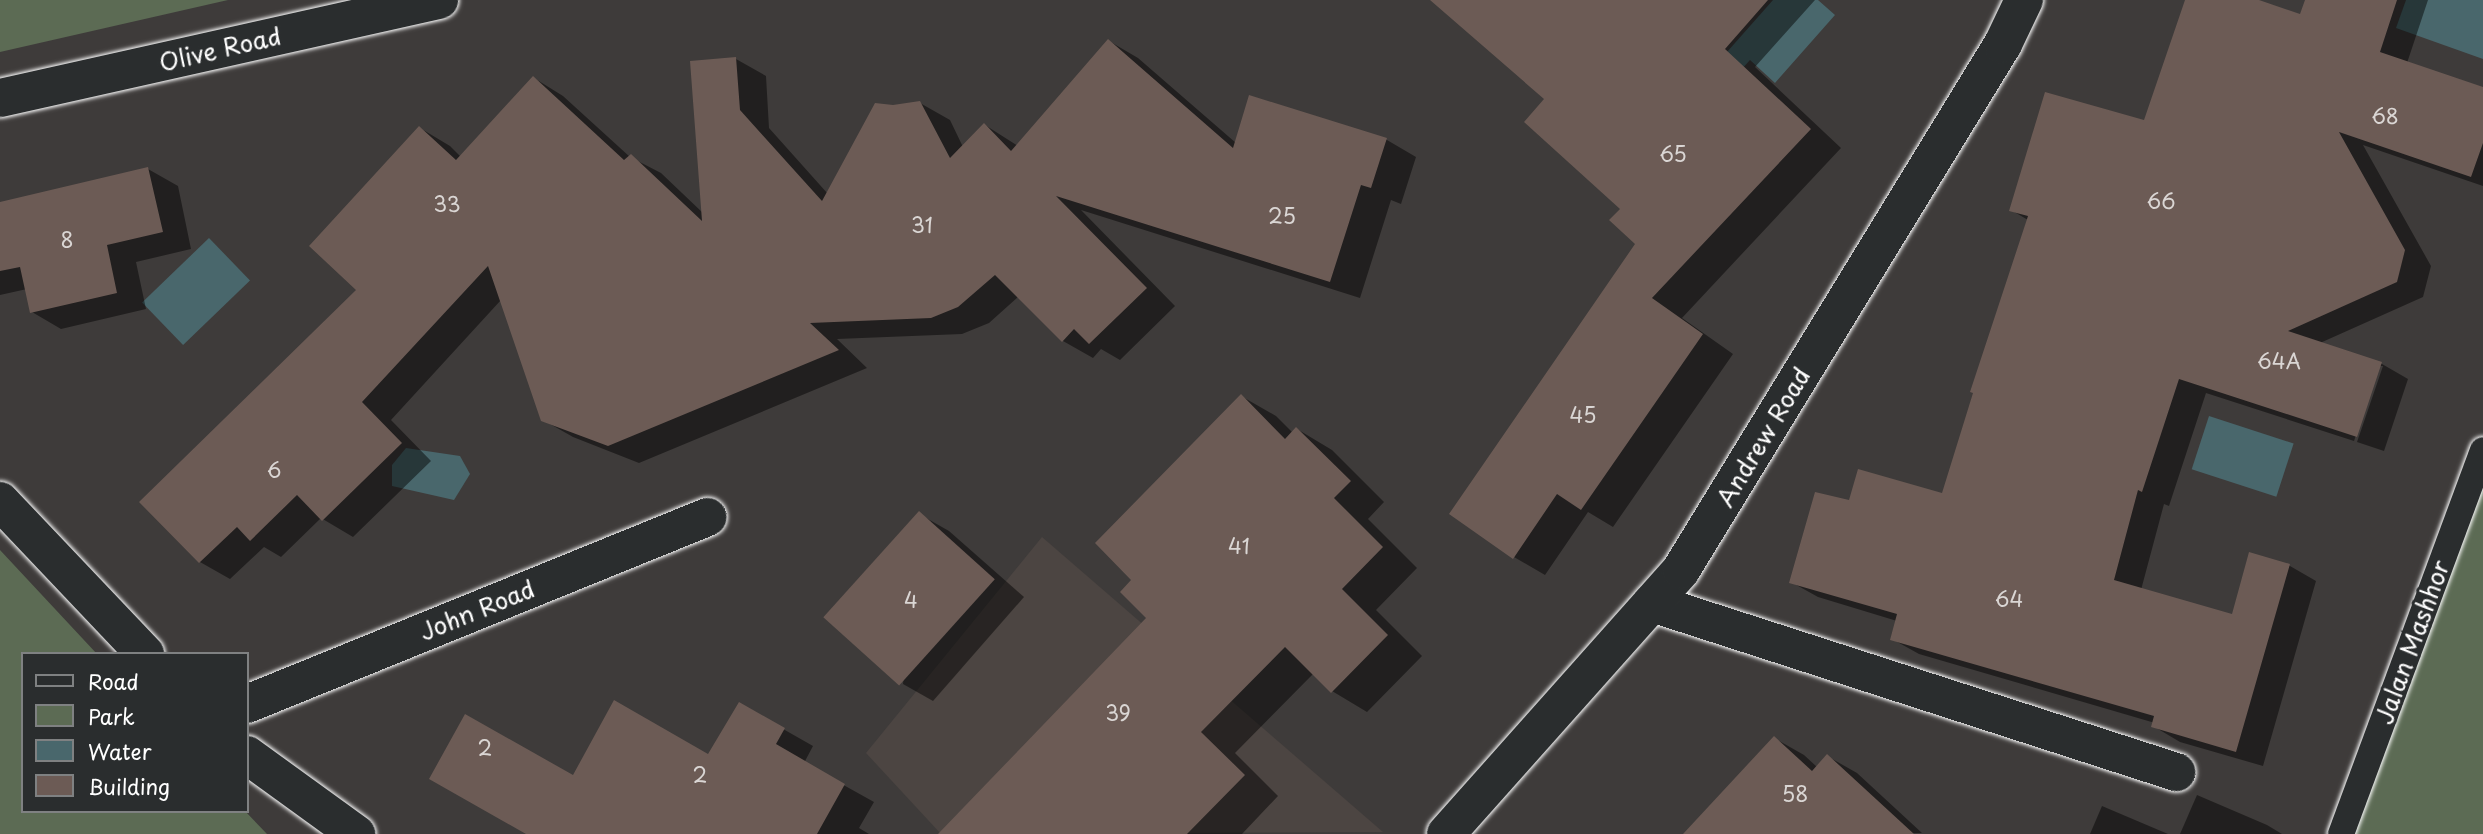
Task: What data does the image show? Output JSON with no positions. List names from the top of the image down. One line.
{"streets":{"street":["Olive Road","Andrew Road","John Road"],"lane":["Jalan Mashhor"]},"house_numbers":["68","65","66","33","25","31","8","64A","45","6","41","64","4","39","2","2","58"],"legend":["Road","Park","Water","Building"]}
